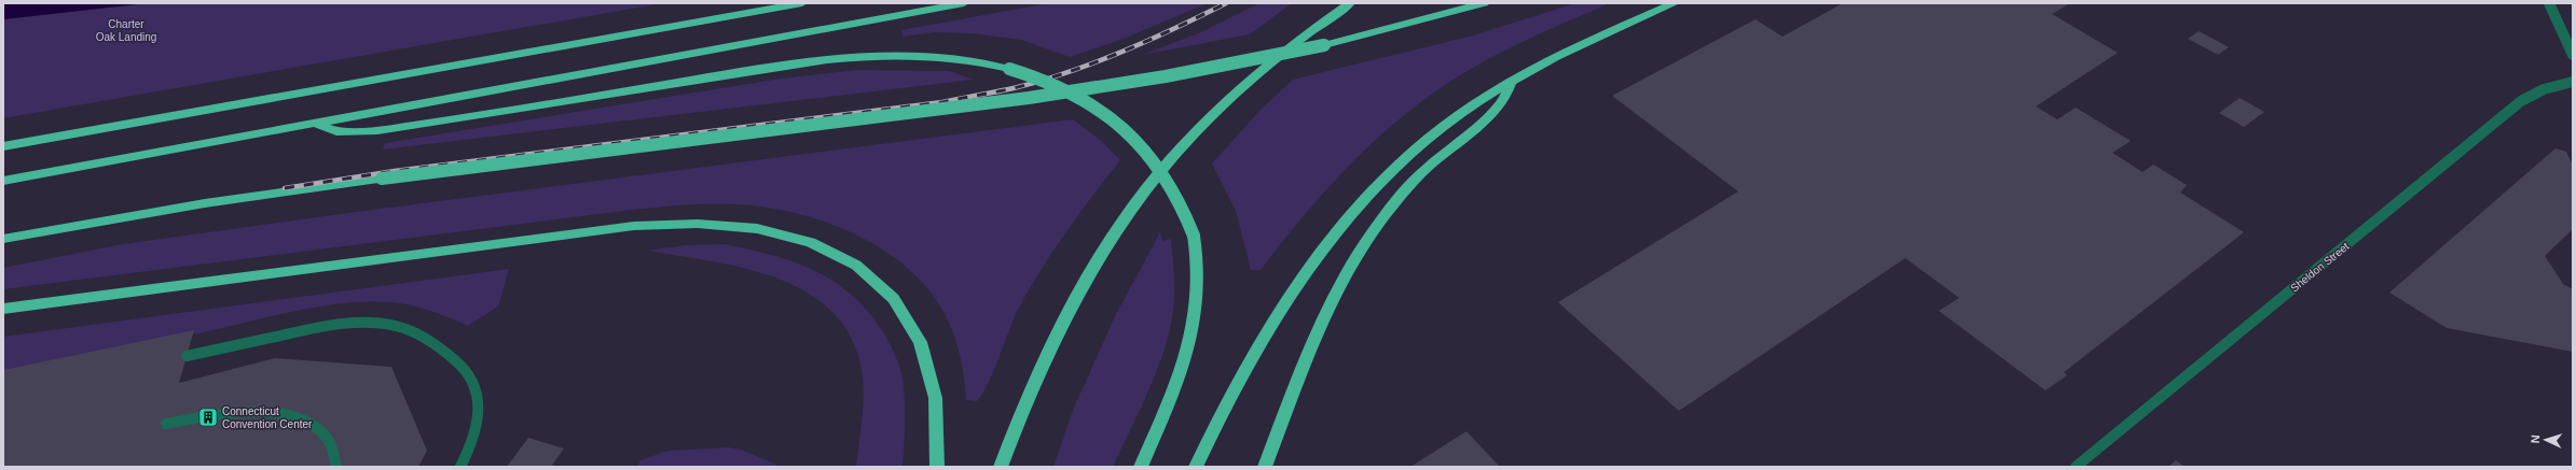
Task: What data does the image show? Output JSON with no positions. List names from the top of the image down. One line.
{"streets":{"street":["Sheldon Street"]},"parks":["Charter Oak Landing"],"places":{"building":["Connecticut Convention Center"]},"north":"left"}
